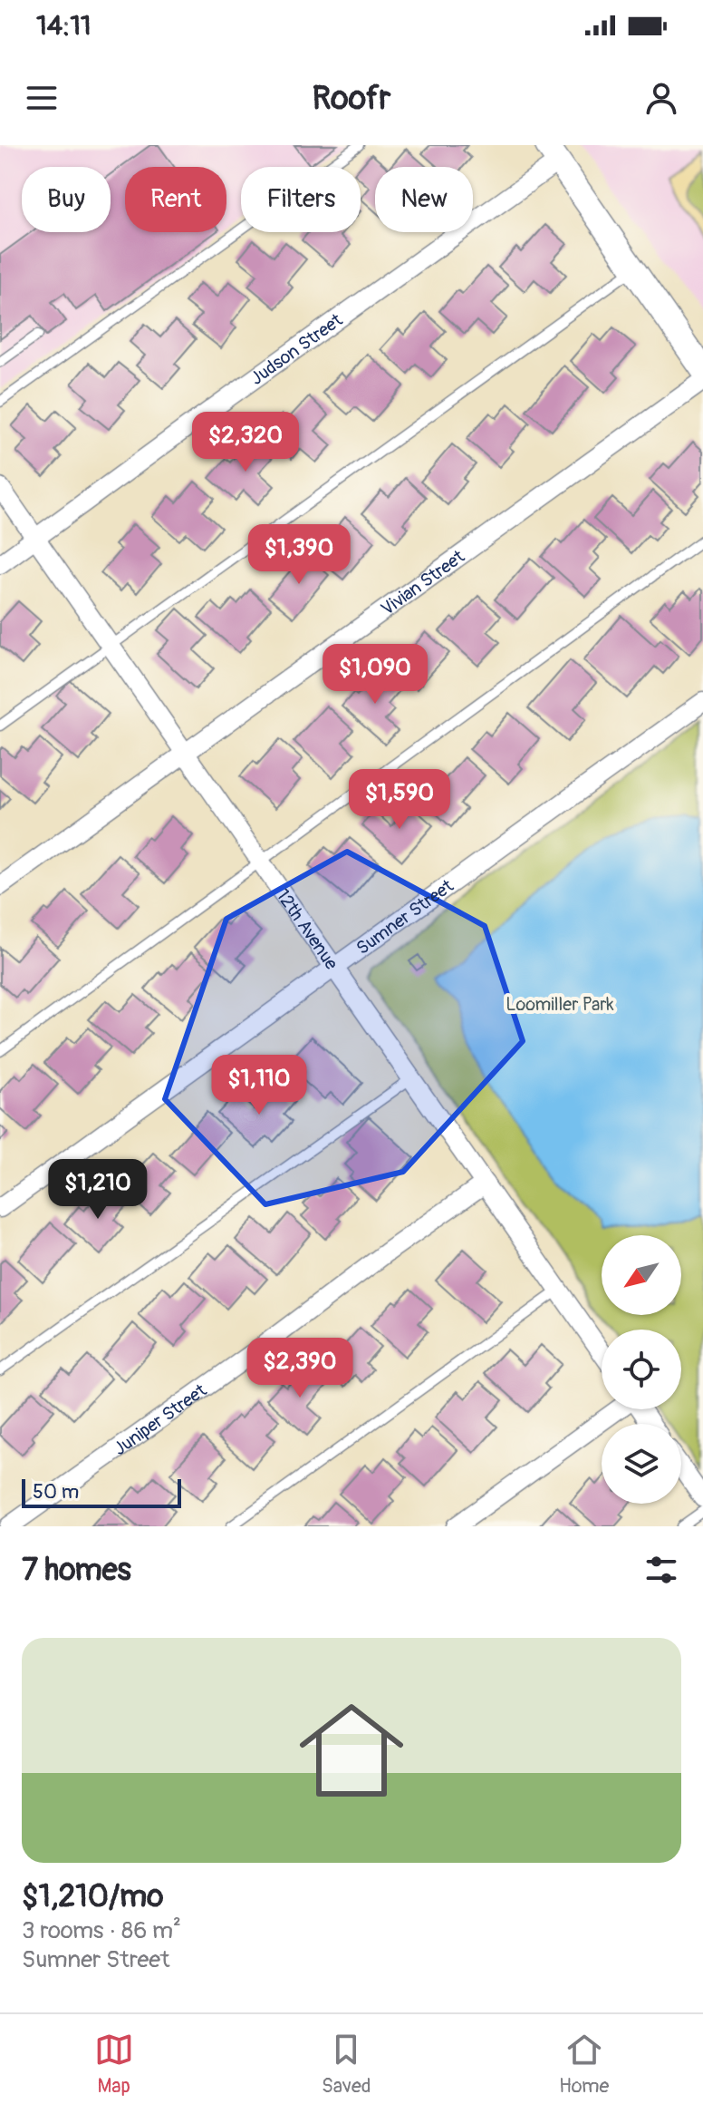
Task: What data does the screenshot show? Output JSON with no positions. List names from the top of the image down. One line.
{"streets":{"street":["Judson Street","Vivian Street","Sumner Street","12th Avenue","Juniper Street"]},"crossings":[["Judson Street","12th Avenue"],["Vivian Street","12th Avenue"],["Sumner Street","12th Avenue"],["12th Avenue","Juniper Street"]],"parks":["Loomiller Park"],"scale_bar":"50 m","north":"bottom left","page":{"status":"14:11","header":"Roofr","chip":["Buy","Rent","Filters","New"],"price":["$2,320","$1,390","$1,090","$1,590","$1,110","$1,210","$2,390"],"scale":"50 m","heading":"7 homes","list":[{"name":"$1,210/mo","note":"3 rooms · 86 m² · Sumner Street"}],"tabs":["Map","Saved","Home"]}}
